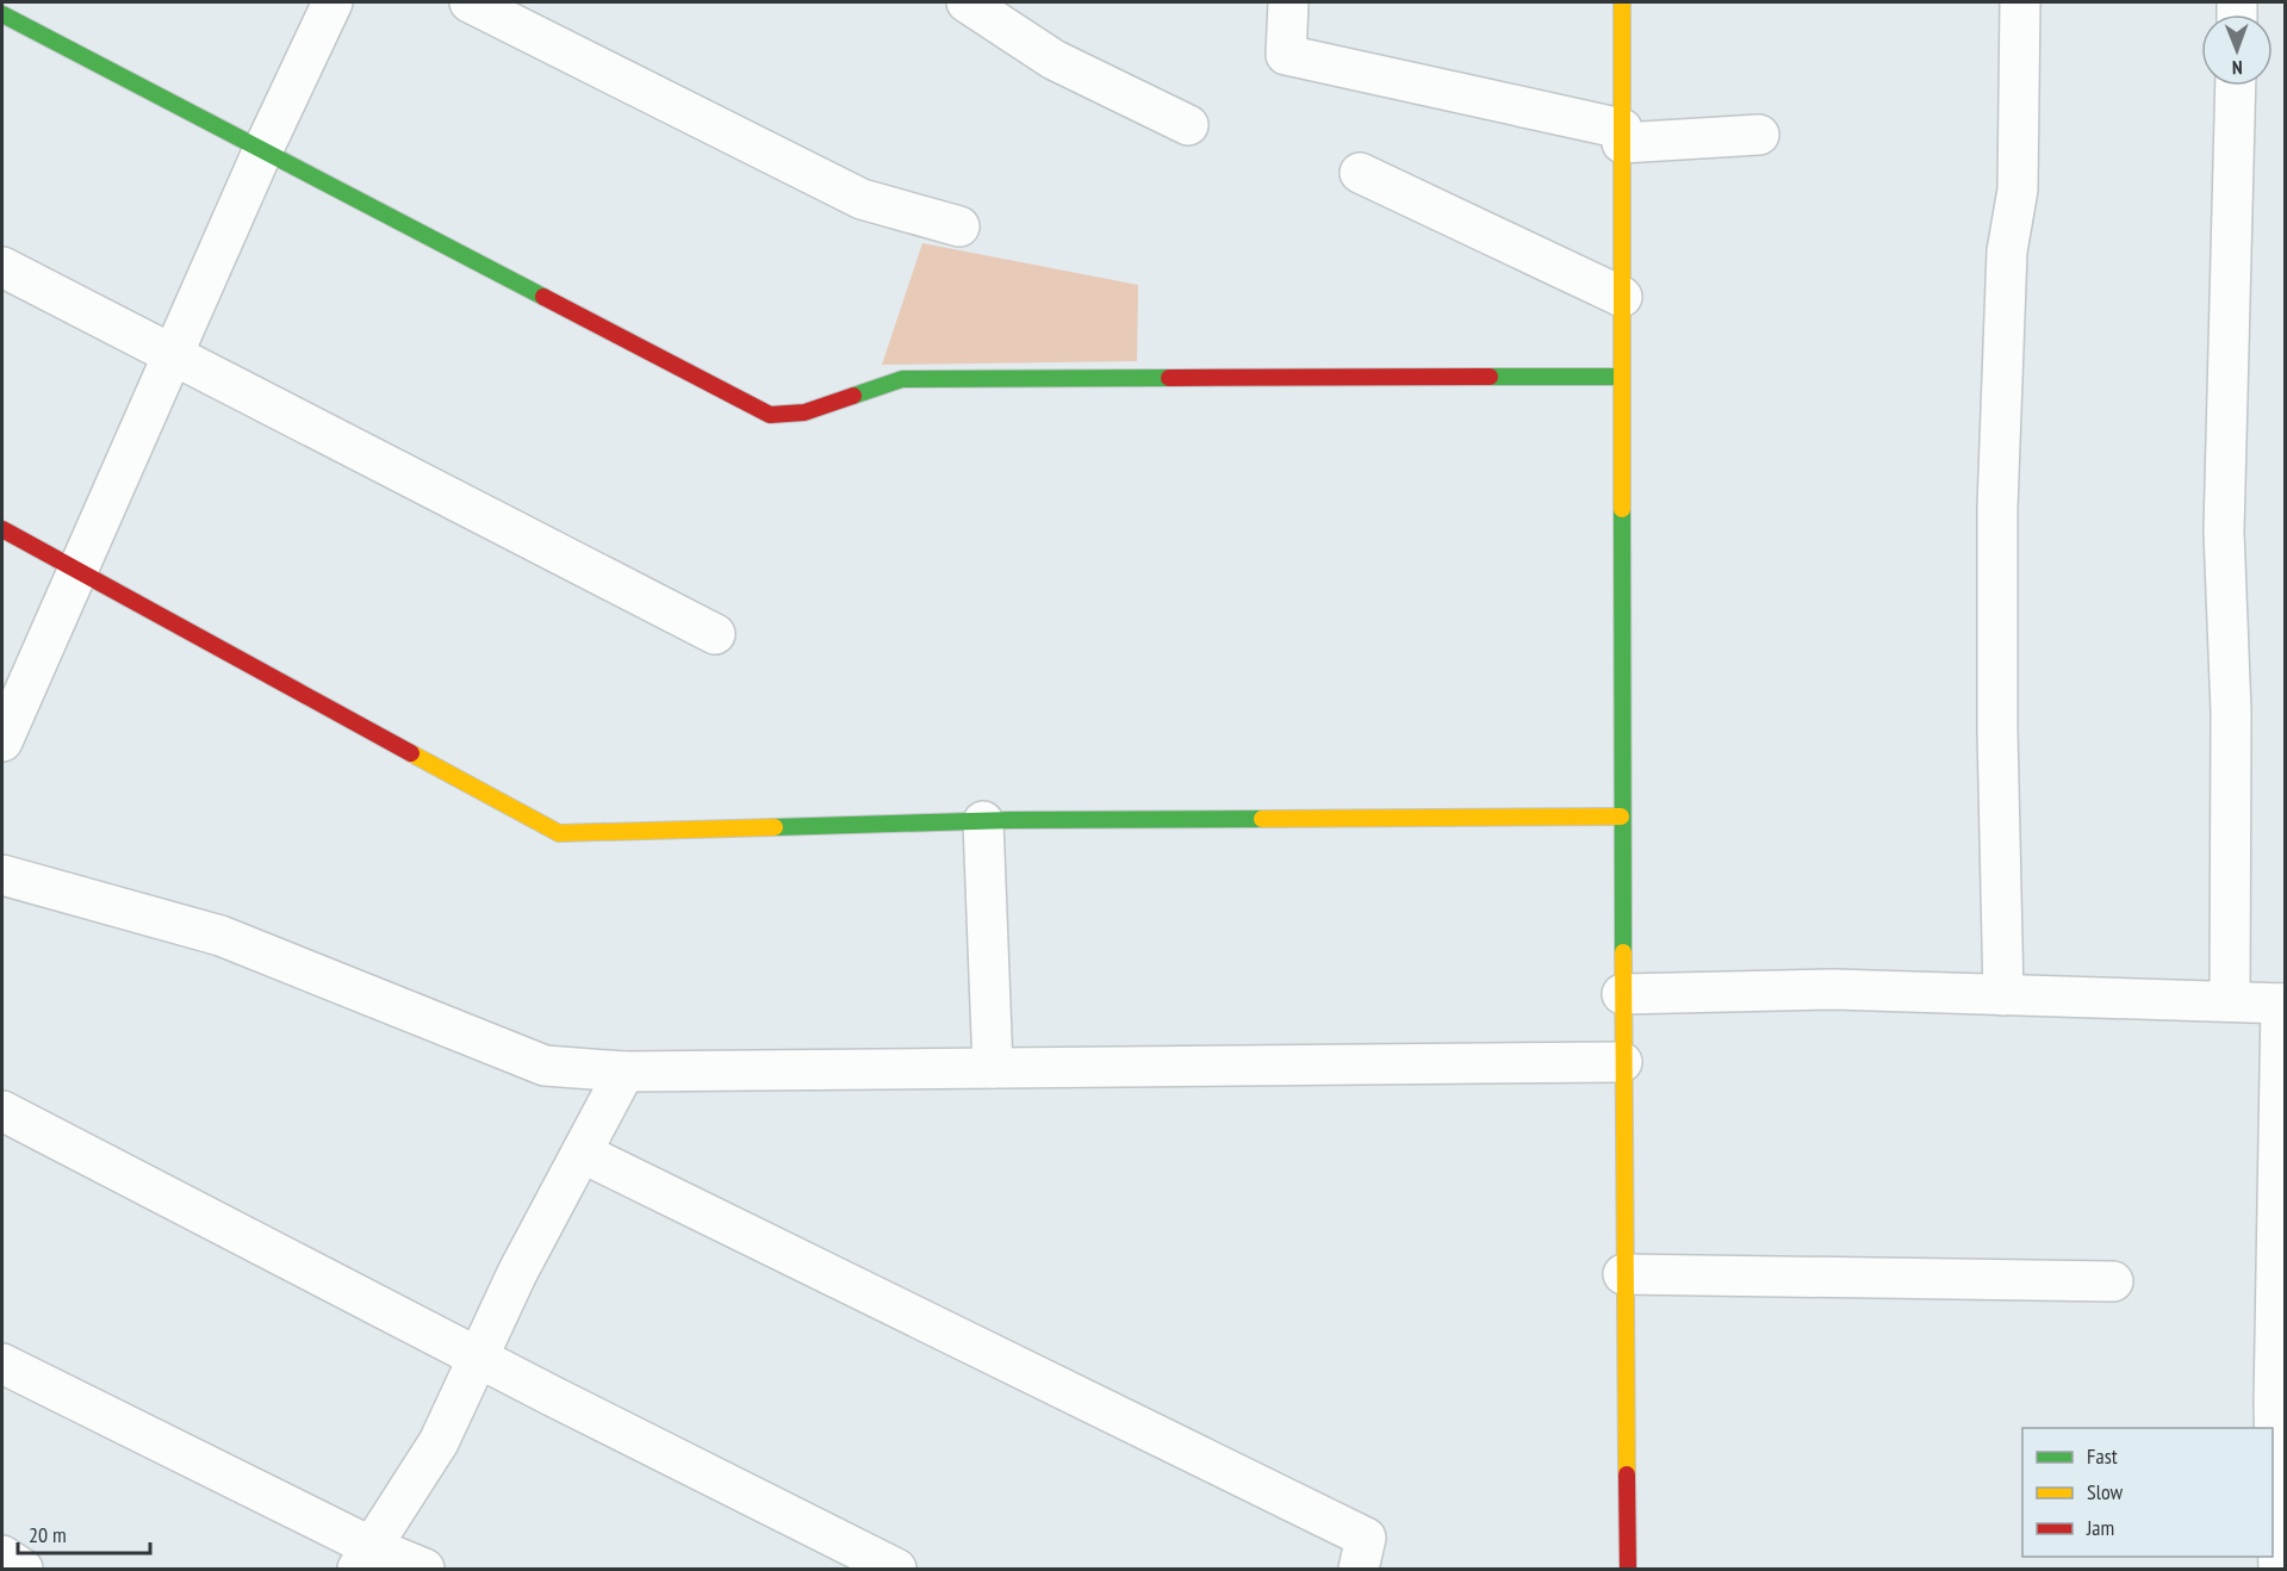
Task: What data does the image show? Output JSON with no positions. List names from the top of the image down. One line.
{"legend":["Fast","Slow","Jam"],"scale_bar":"20 m","north":"bottom"}
